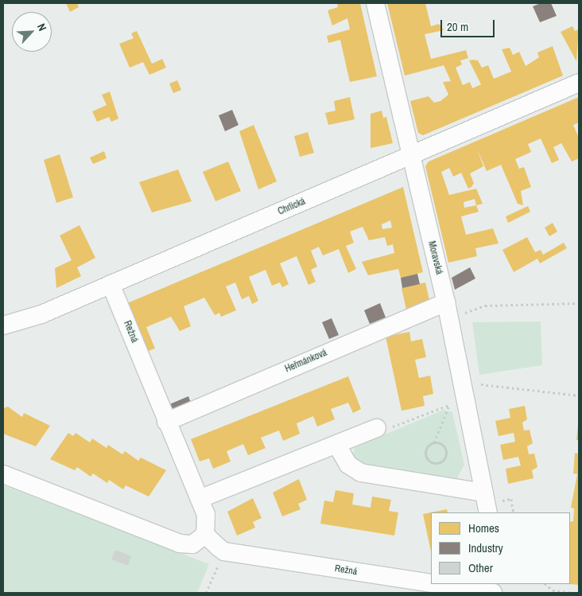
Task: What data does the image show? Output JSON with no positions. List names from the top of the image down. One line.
{"streets":{"street":["Chrlická","Moravská","Režná","Heřmánková"]},"crossings":[["Chrlická","Moravská"],["Chrlická","Režná"],["Moravská","Heřmánková"],["Režná","Heřmánková"]],"legend":["Homes","Industry","Other"],"scale_bar":"20 m","north":"top right"}
